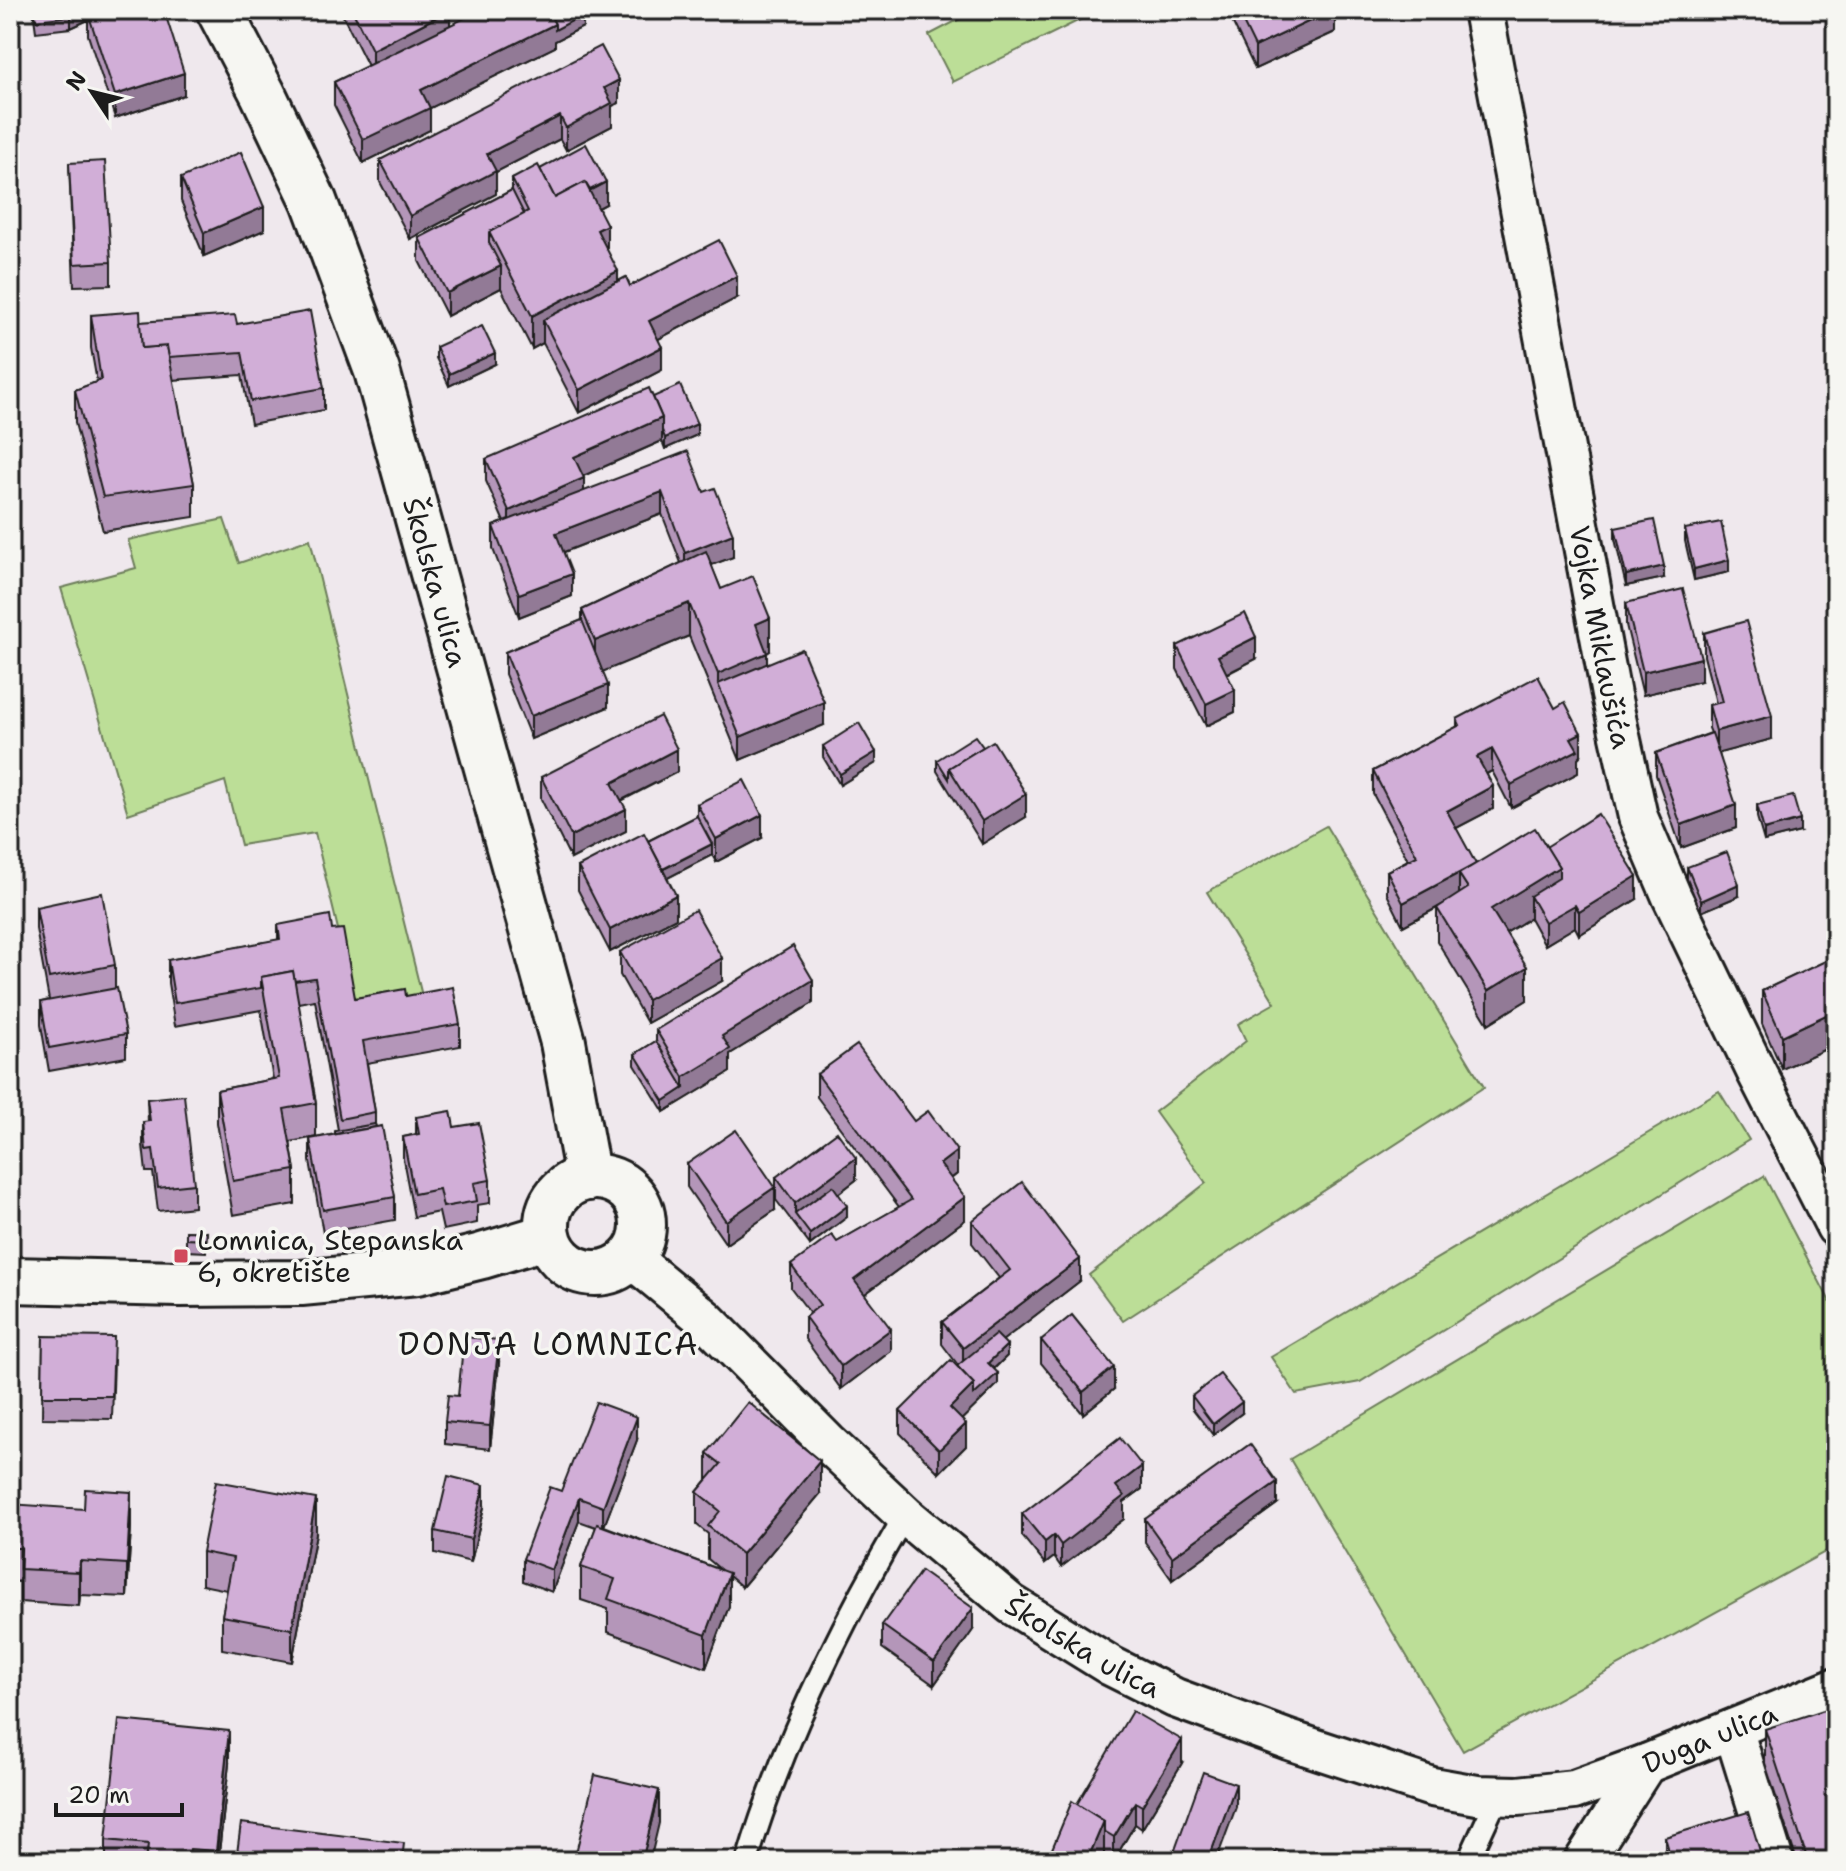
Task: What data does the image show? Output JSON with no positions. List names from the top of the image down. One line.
{"streets":{"street":["Školska ulica","Vojka Miklaušića","Duga ulica"]},"crossings":[["Školska ulica","Duga ulica"]],"districts":["DONJA LOMNICA"],"places":{"transit":["Lomnica, Stepanska 6, okretište"]},"scale_bar":"20 m","north":"top left"}
